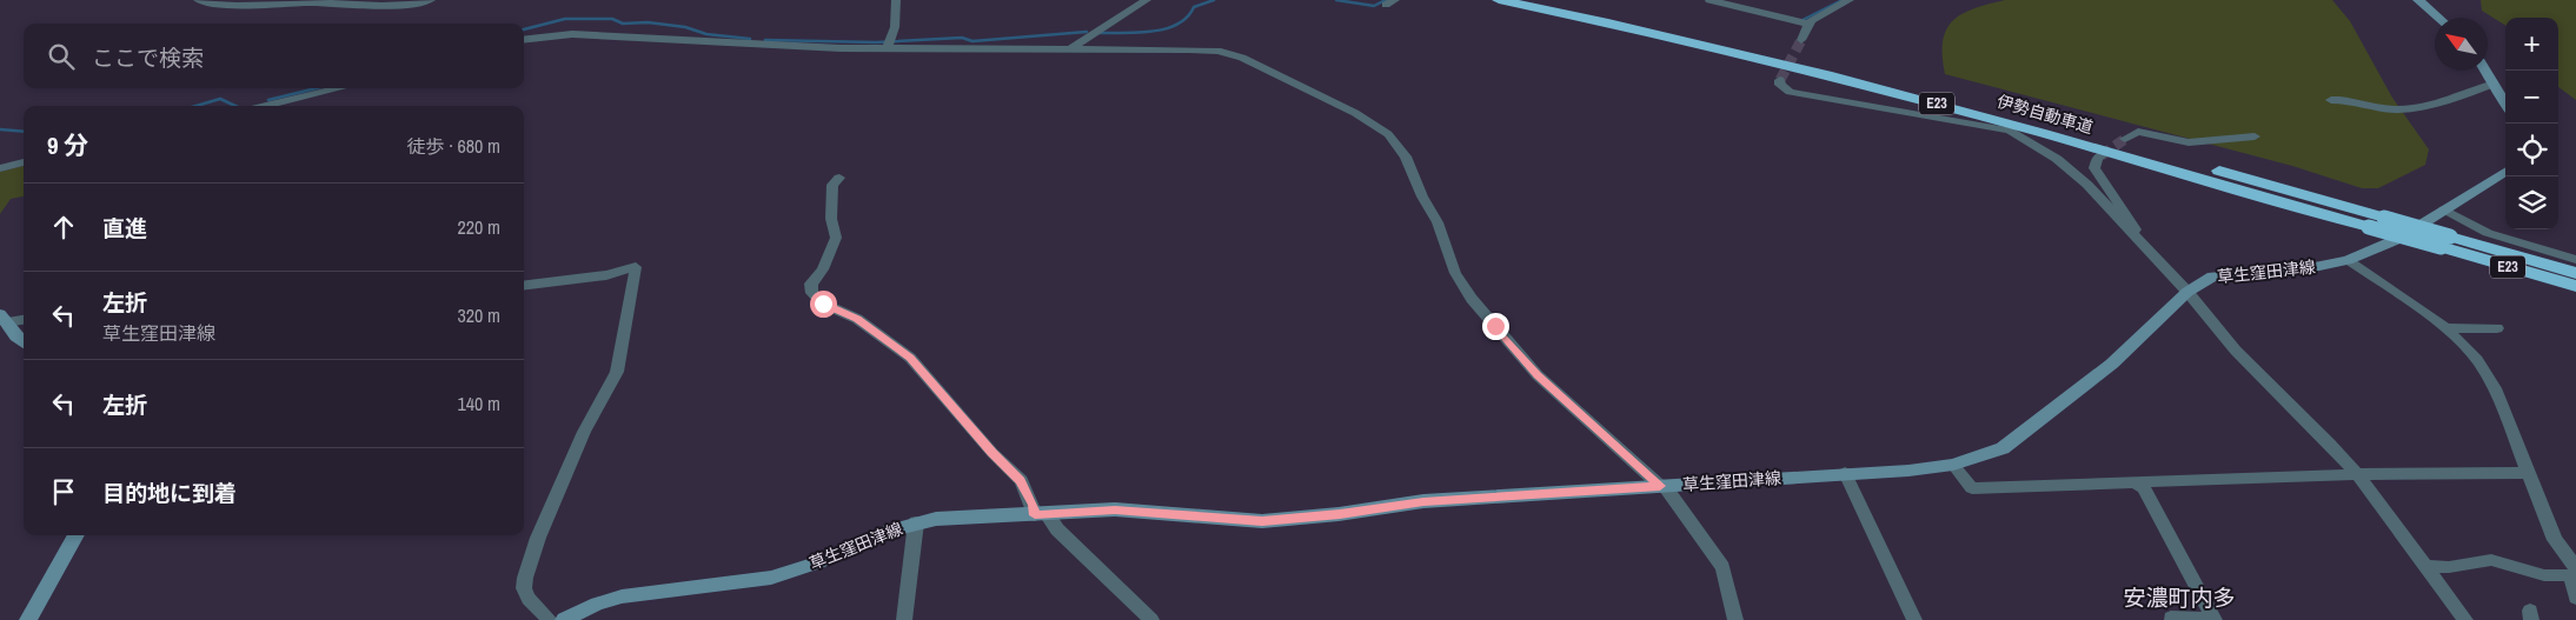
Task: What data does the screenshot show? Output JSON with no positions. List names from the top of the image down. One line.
{"streets":{"highway":["E23","伊勢自動車道"],"main road":["草生窪田津線"]},"districts":["安濃町内多"],"north":"top left","page":{"map_buttons":["+","−"],"search":"ここで検索","heading":["9 分","徒歩 · 680 m"],"list":[["直進","220 m"],["左折","草生窪田津線","320 m"],["左折","140 m"],"目的地に到着"]}}
